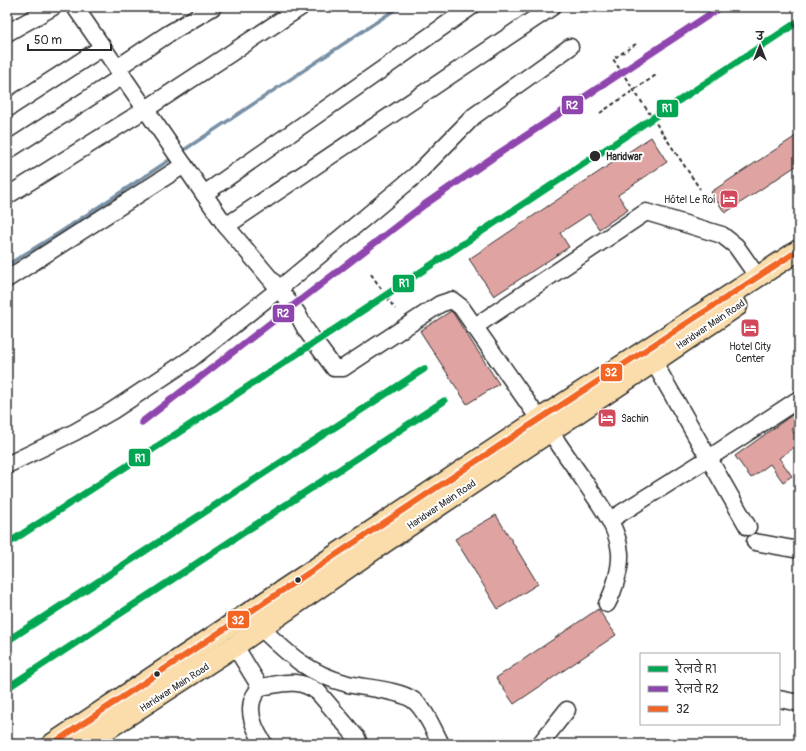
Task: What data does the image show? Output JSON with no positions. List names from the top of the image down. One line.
{"streets":{"main road":["Haridwar Main Road"]},"places":{"other":["Haridwar"],"hotel":["Hôtel Le Roi","Hotel City Center","Sachin"]},"lines":["rail line R2","rail line R1","transit line 32"],"legend":["रेलवे R1","रेलवे R2","32"],"scale_bar":"50 m","north":"top"}
